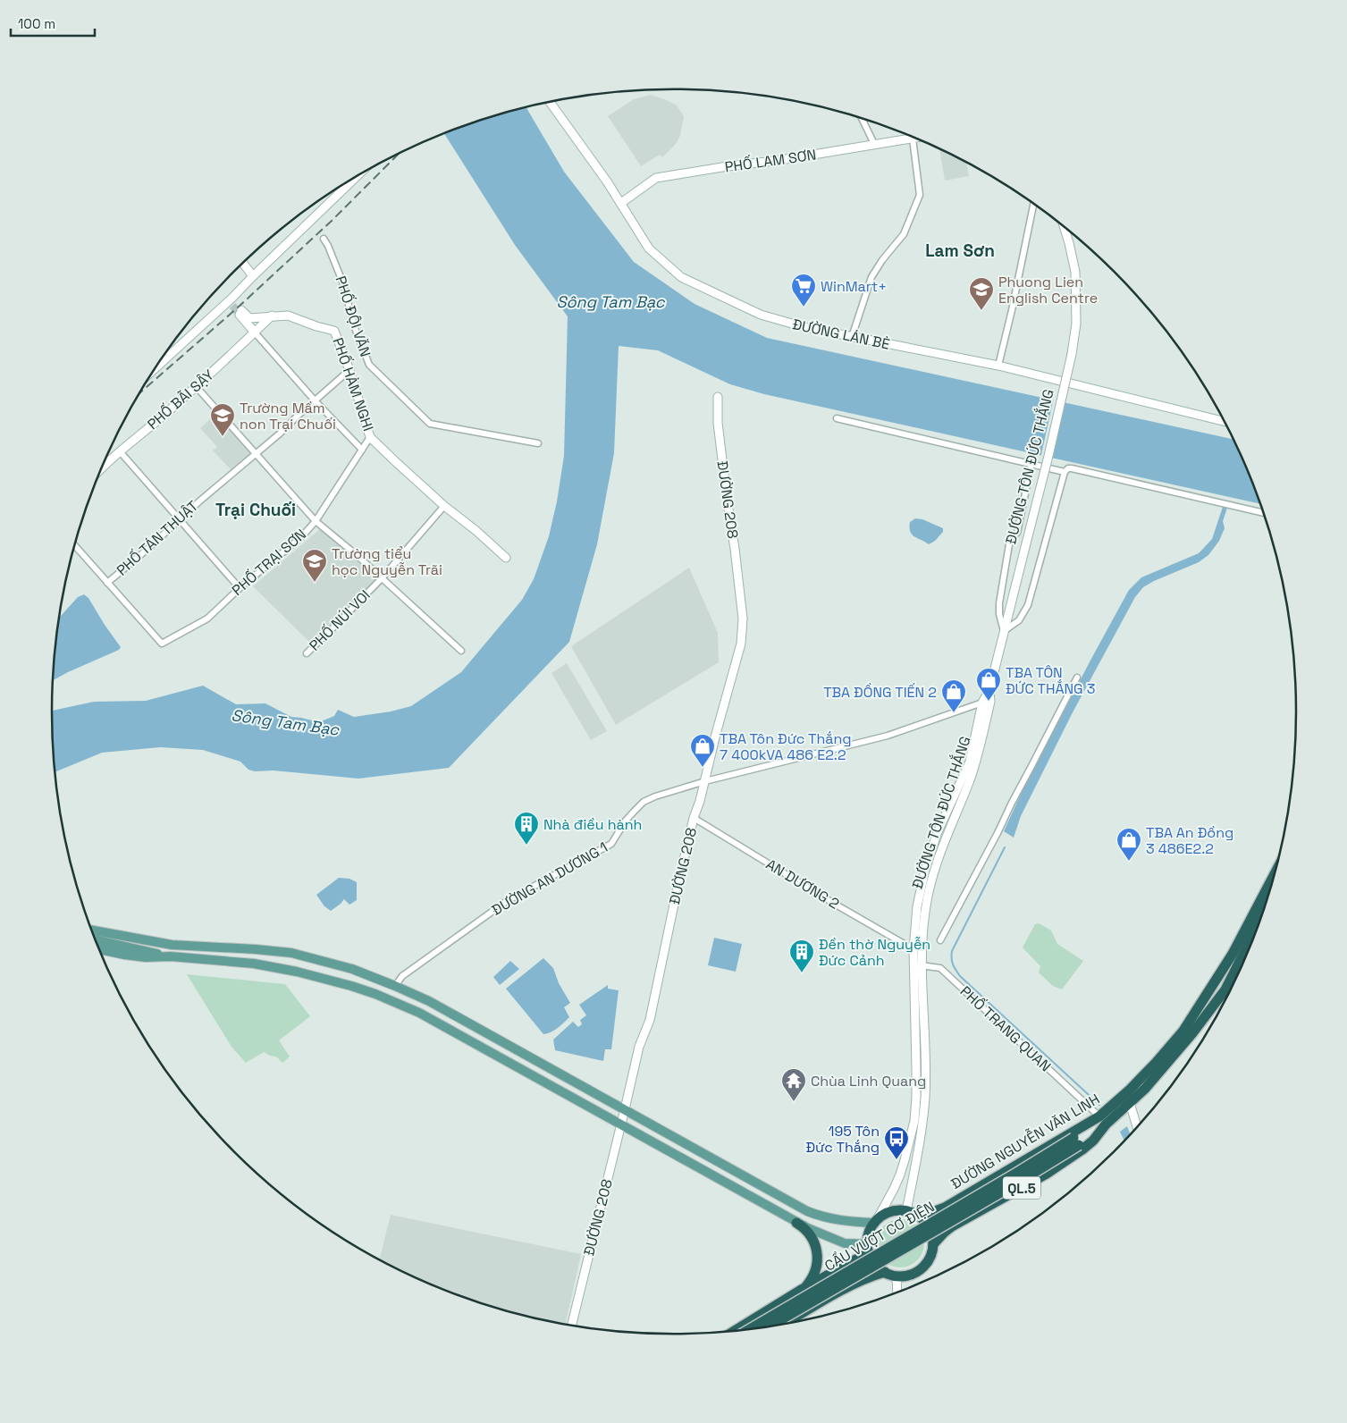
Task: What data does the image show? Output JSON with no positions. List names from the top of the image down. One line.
{"streets":{"highway":["ĐƯỜNG NGUYỄN VĂN LINH","QL.5","CẦU VƯỢT CƠ ĐIỆN"],"main road":["PHỐ LAM SƠN","ĐƯỜNG LÁN BÈ","PHỐ HÀM NGHI","PHỐ BÃI SẬY","ĐƯỜNG TÔN ĐỨC THẮNG","ĐƯỜNG 208"],"street":["PHỐ ĐỘI VĂN","PHỐ TÁN THUẬT","PHỐ TRẠI SƠN","PHỐ NÚI VOI","ĐƯỜNG AN DƯƠNG 1","AN DƯƠNG 2","PHỐ TRANG QUAN"]},"crossings":[["PHỐ LAM SƠN","ĐƯỜNG LÁN BÈ"],["PHỐ HÀM NGHI","PHỐ BÃI SẬY"],["PHỐ HÀM NGHI","PHỐ TÁN THUẬT"],["PHỐ HÀM NGHI","PHỐ TRẠI SƠN"],["PHỐ HÀM NGHI","PHỐ NÚI VOI"],["ĐƯỜNG TÔN ĐỨC THẮNG","ĐƯỜNG AN DƯƠNG 1"],["ĐƯỜNG TÔN ĐỨC THẮNG","AN DƯƠNG 2"],["ĐƯỜNG TÔN ĐỨC THẮNG","PHỐ TRANG QUAN"],["ĐƯỜNG TÔN ĐỨC THẮNG","ĐƯỜNG NGUYỄN VĂN LINH"],["ĐƯỜNG 208","ĐƯỜNG AN DƯƠNG 1"],["ĐƯỜNG 208","AN DƯƠNG 2"],["PHỐ TÁN THUẬT","PHỐ TRẠI SƠN"],["PHỐ TRANG QUAN","ĐƯỜNG NGUYỄN VĂN LINH"],["PHỐ TRANG QUAN","CẦU VƯỢT CƠ ĐIỆN"],["ĐƯỜNG NGUYỄN VĂN LINH","CẦU VƯỢT CƠ ĐIỆN"]],"districts":["Lam Sơn","Trại Chuối"],"water":["Sông Tam Bạc"],"places":{"supermarket":["WinMart+"],"school or university":["Phuong Lien English Centre","Trường Mầm non Trại Chuối","Trường tiểu học Nguyễn Trãi"],"shop":["TBA TÔN ĐỨC THẮNG 3","TBA ĐỒNG TIẾN 2","TBA Tôn Đức Thắng 7 400kVA 486 E2.2","TBA An Đồng 3 486E2.2"],"building":["Nhà điều hành","Đền thờ Nguyễn Đức Cảnh"],"temple":["Chùa Linh Quang"],"bus stop":["195 Tôn Đức Thắng"]},"scale_bar":"100 m"}
